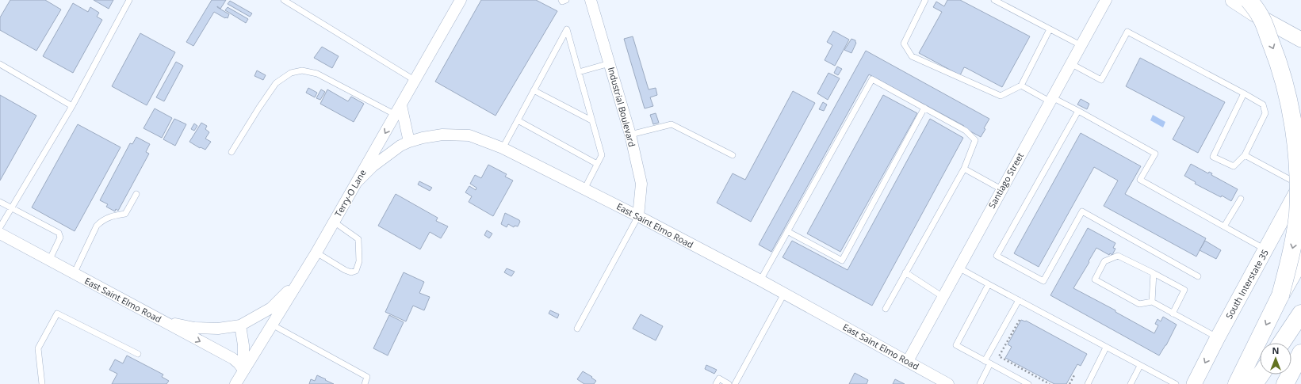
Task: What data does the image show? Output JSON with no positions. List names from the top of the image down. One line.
{"streets":{"main road":["South Interstate 35"],"street":["Industrial Boulevard","Santiago Street","Terry-O Lane","East Saint Elmo Road"]},"crossings":[["Industrial Boulevard","East Saint Elmo Road"],["Santiago Street","East Saint Elmo Road"],["Terry-O Lane","East Saint Elmo Road"]],"north":"top"}
